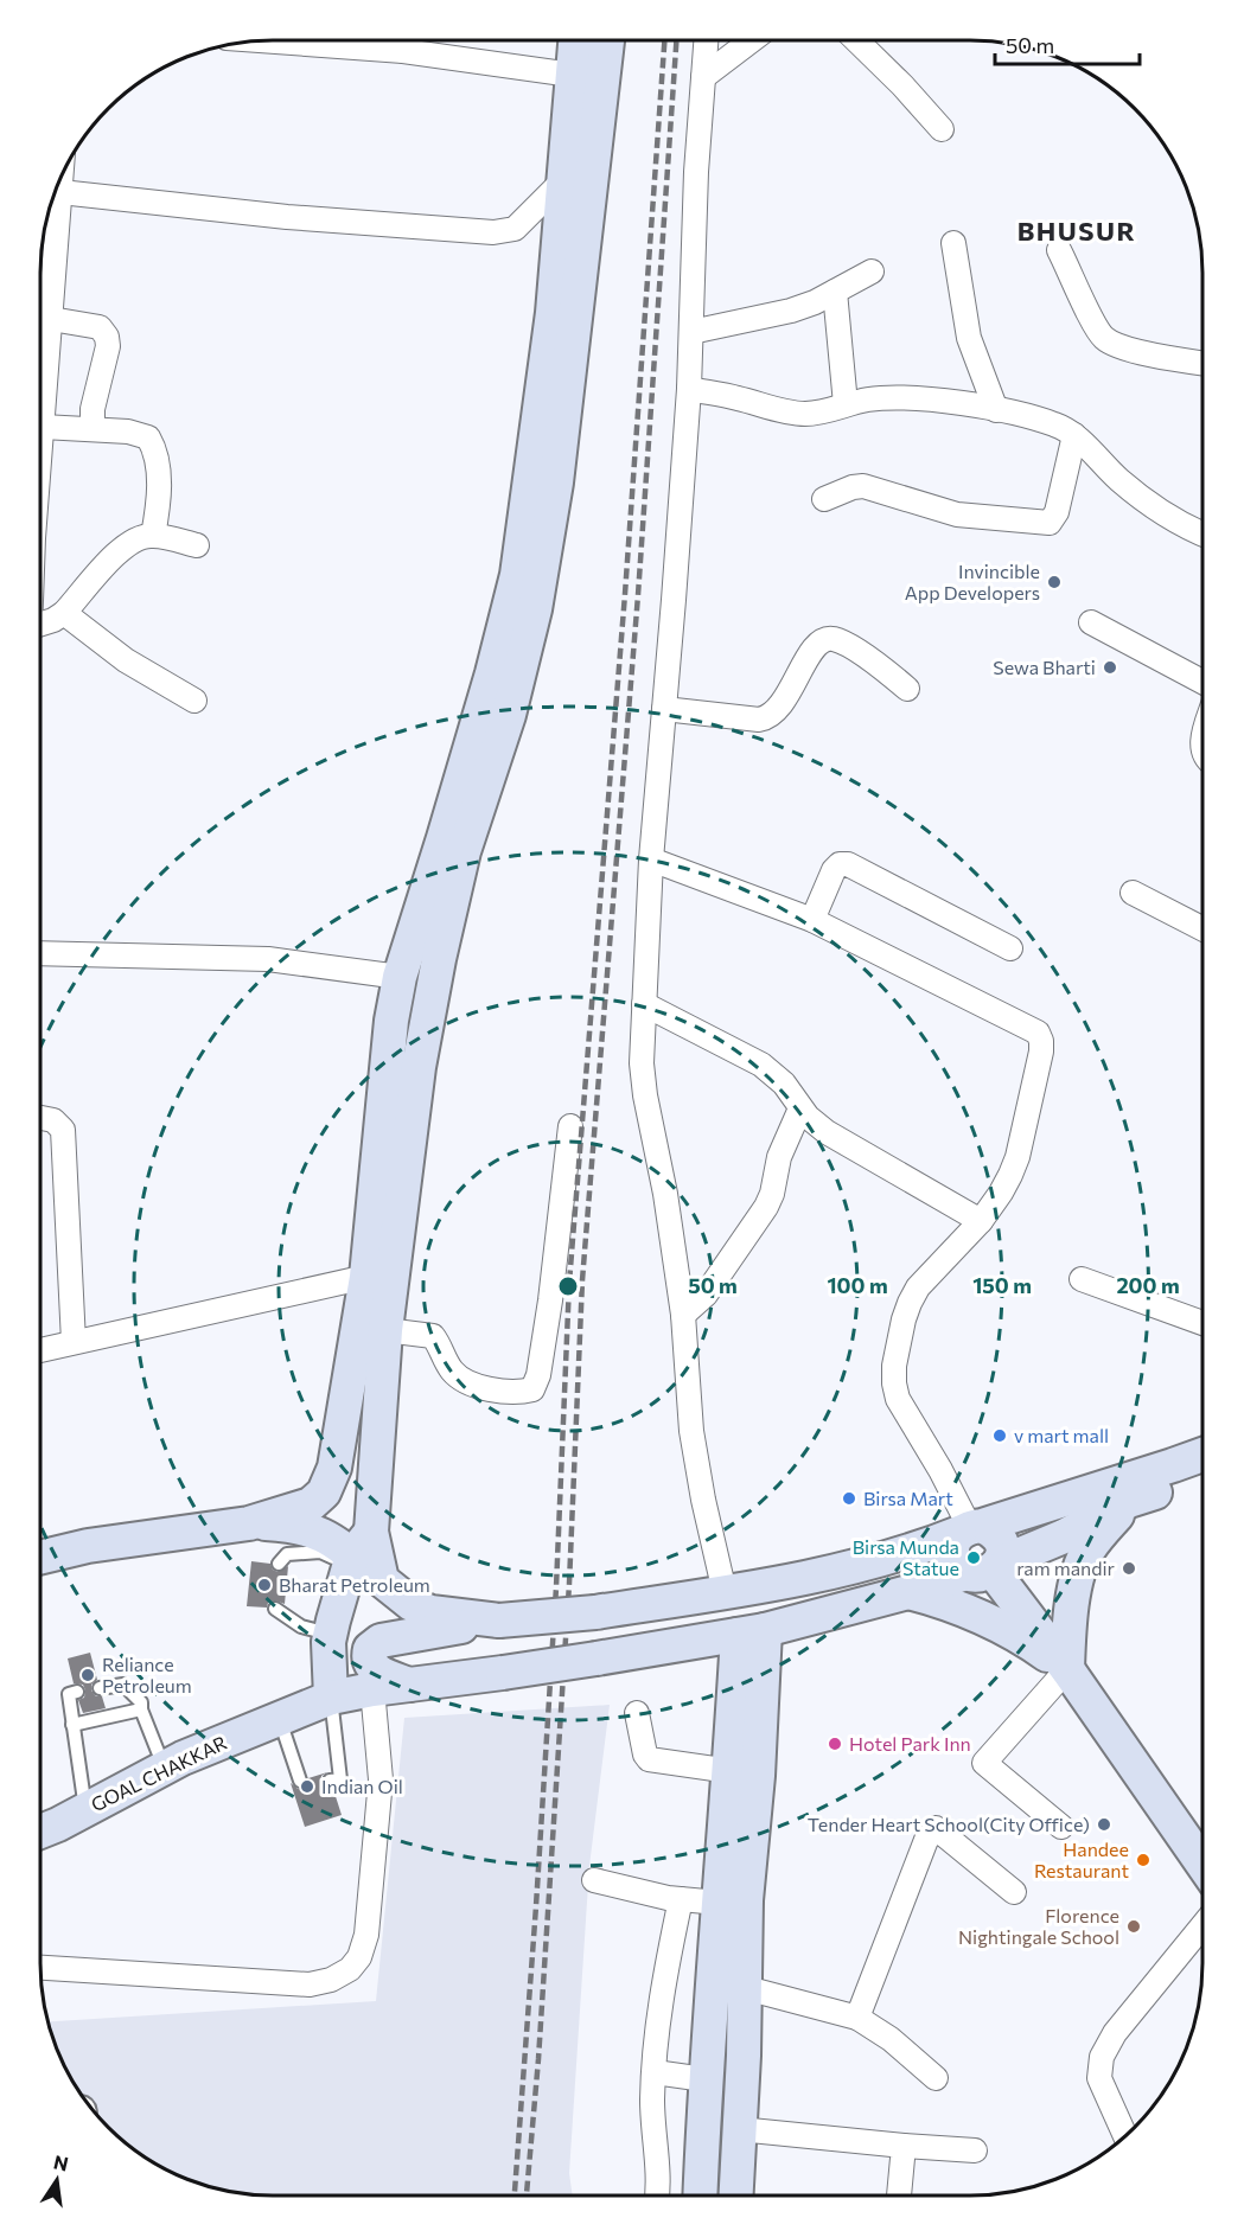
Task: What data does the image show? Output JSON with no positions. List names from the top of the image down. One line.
{"streets":{"main road":["GOAL CHAKKAR"]},"districts":["BHUSUR"],"places":["Invincible App Developers","Sewa Bharti","v mart mall","Birsa Mart","Birsa Munda Statue","ram mandir","Bharat Petroleum","Reliance Petroleum","Hotel Park Inn","Indian Oil","Tender Heart School(City Office)","Handee Restaurant","Florence Nightingale School"],"scale_bar":"50 m","north":"top","rings":["50 m","100 m","150 m","200 m"]}
